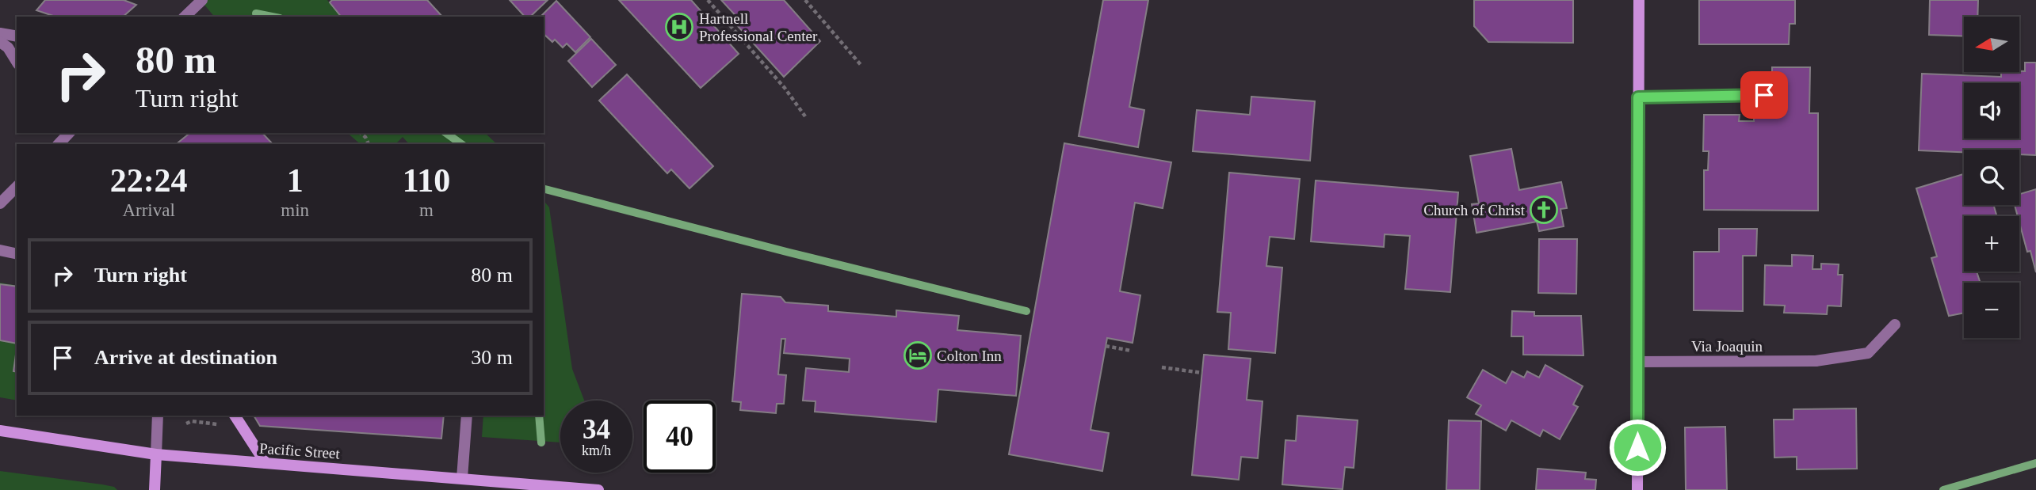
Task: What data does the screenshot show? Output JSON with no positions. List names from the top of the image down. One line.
{"streets":{"main road":["Pacific Street"],"street":["Via Joaquin"]},"places":{"hospital":["Hartnell Professional Center"],"church":["Church of Christ"],"hotel":["Colton Inn"]},"north":"left","page":{"map_buttons":["+","−"],"turn":["80 m","Turn right"],"eta":["22:24","Arrival","1","min","110","m"],"list":[{"name":"Turn right","value":"80 m"},{"name":"Arrive at destination","value":"30 m"}],"speed":"34 km/h","limit":"40"}}
